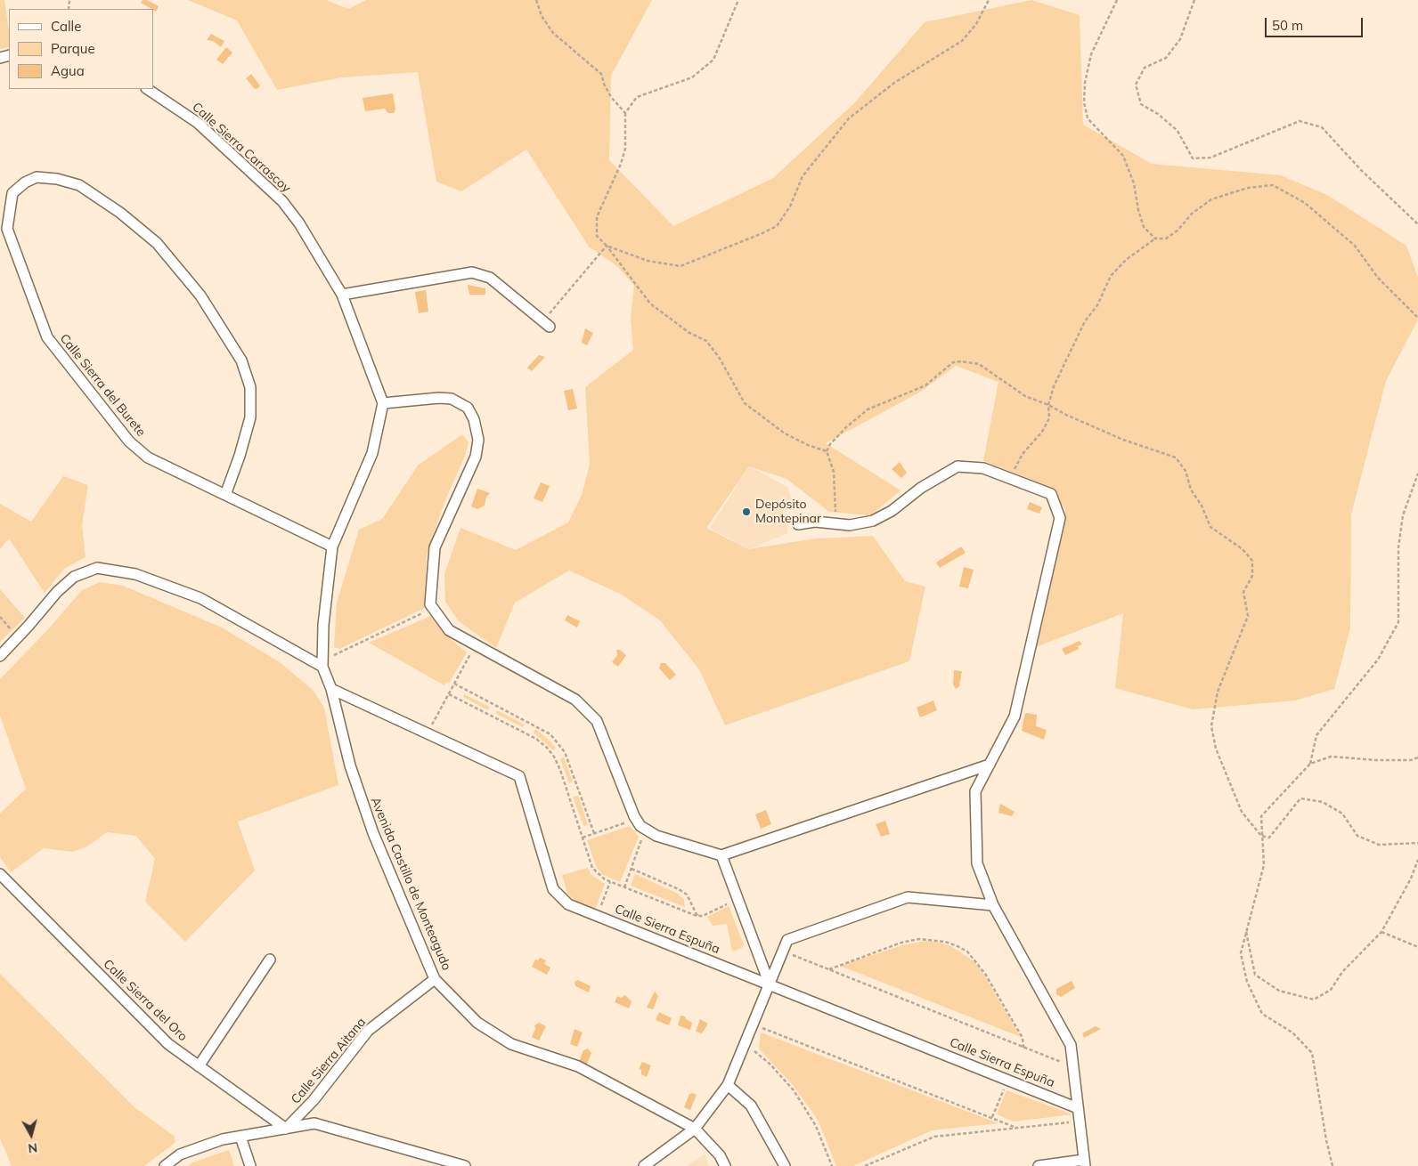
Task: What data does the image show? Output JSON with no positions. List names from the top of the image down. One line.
{"streets":{"street":["Calle Sierra Carrascoy","Calle Sierra del Burete","Avenida Castillo de Monteagudo","Calle Sierra Espuña","Calle Sierra del Oro","Calle Sierra Aitana"]},"crossings":[["Avenida Castillo de Monteagudo","Calle Sierra Espuña"],["Avenida Castillo de Monteagudo","Calle Sierra Aitana"],["Calle Sierra del Oro","Calle Sierra Aitana"]],"places":["Depósito Montepinar"],"legend":["Calle","Parque","Agua"],"scale_bar":"50 m","north":"bottom"}
